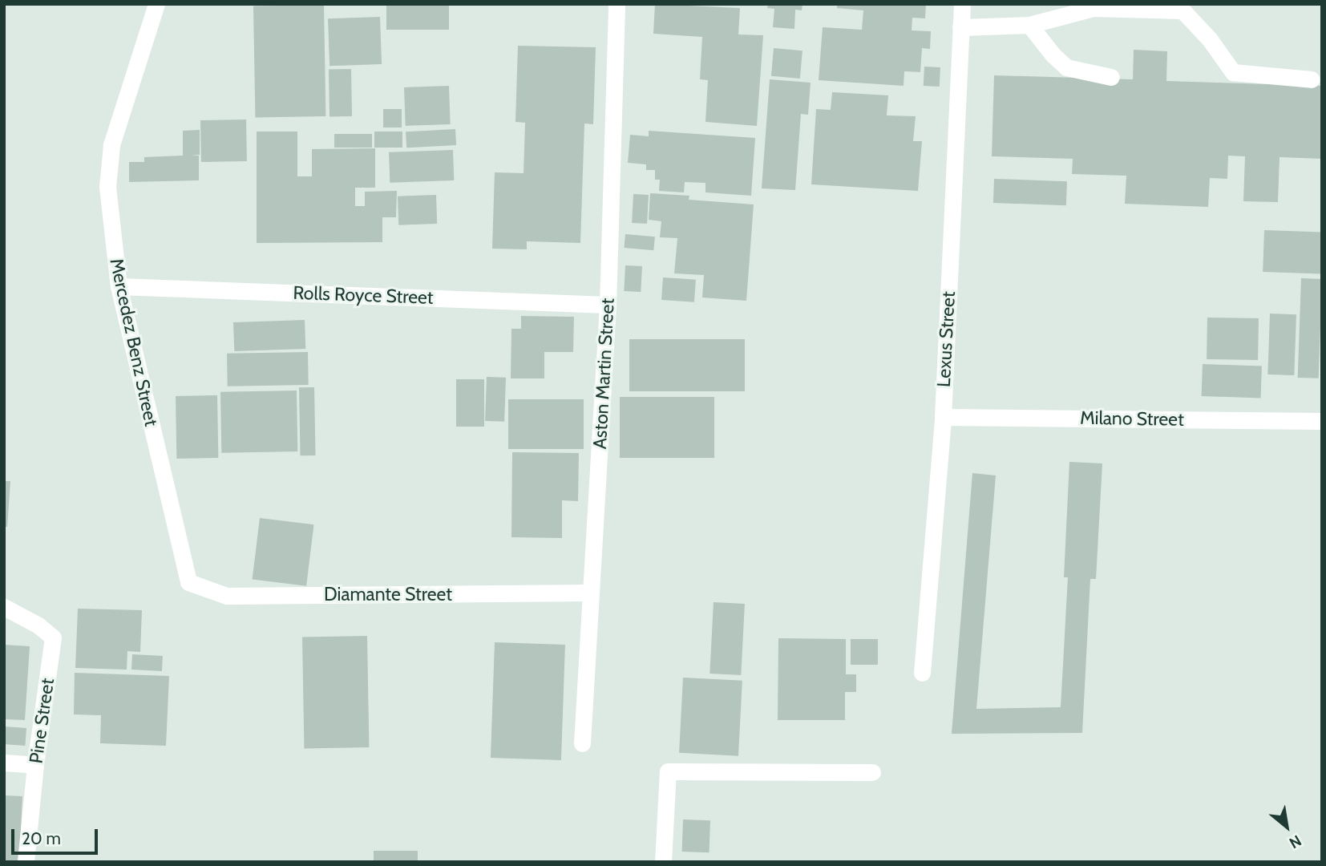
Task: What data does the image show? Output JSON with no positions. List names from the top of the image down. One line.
{"streets":{"street":["Rolls Royce Street","Lexus Street","Mercedez Benz Street","Aston Martin Street","Milano Street","Diamante Street","Pine Street"]},"crossings":[["Rolls Royce Street","Mercedez Benz Street"],["Rolls Royce Street","Aston Martin Street"],["Lexus Street","Milano Street"],["Mercedez Benz Street","Diamante Street"],["Aston Martin Street","Diamante Street"]],"scale_bar":"20 m","north":"bottom right"}
